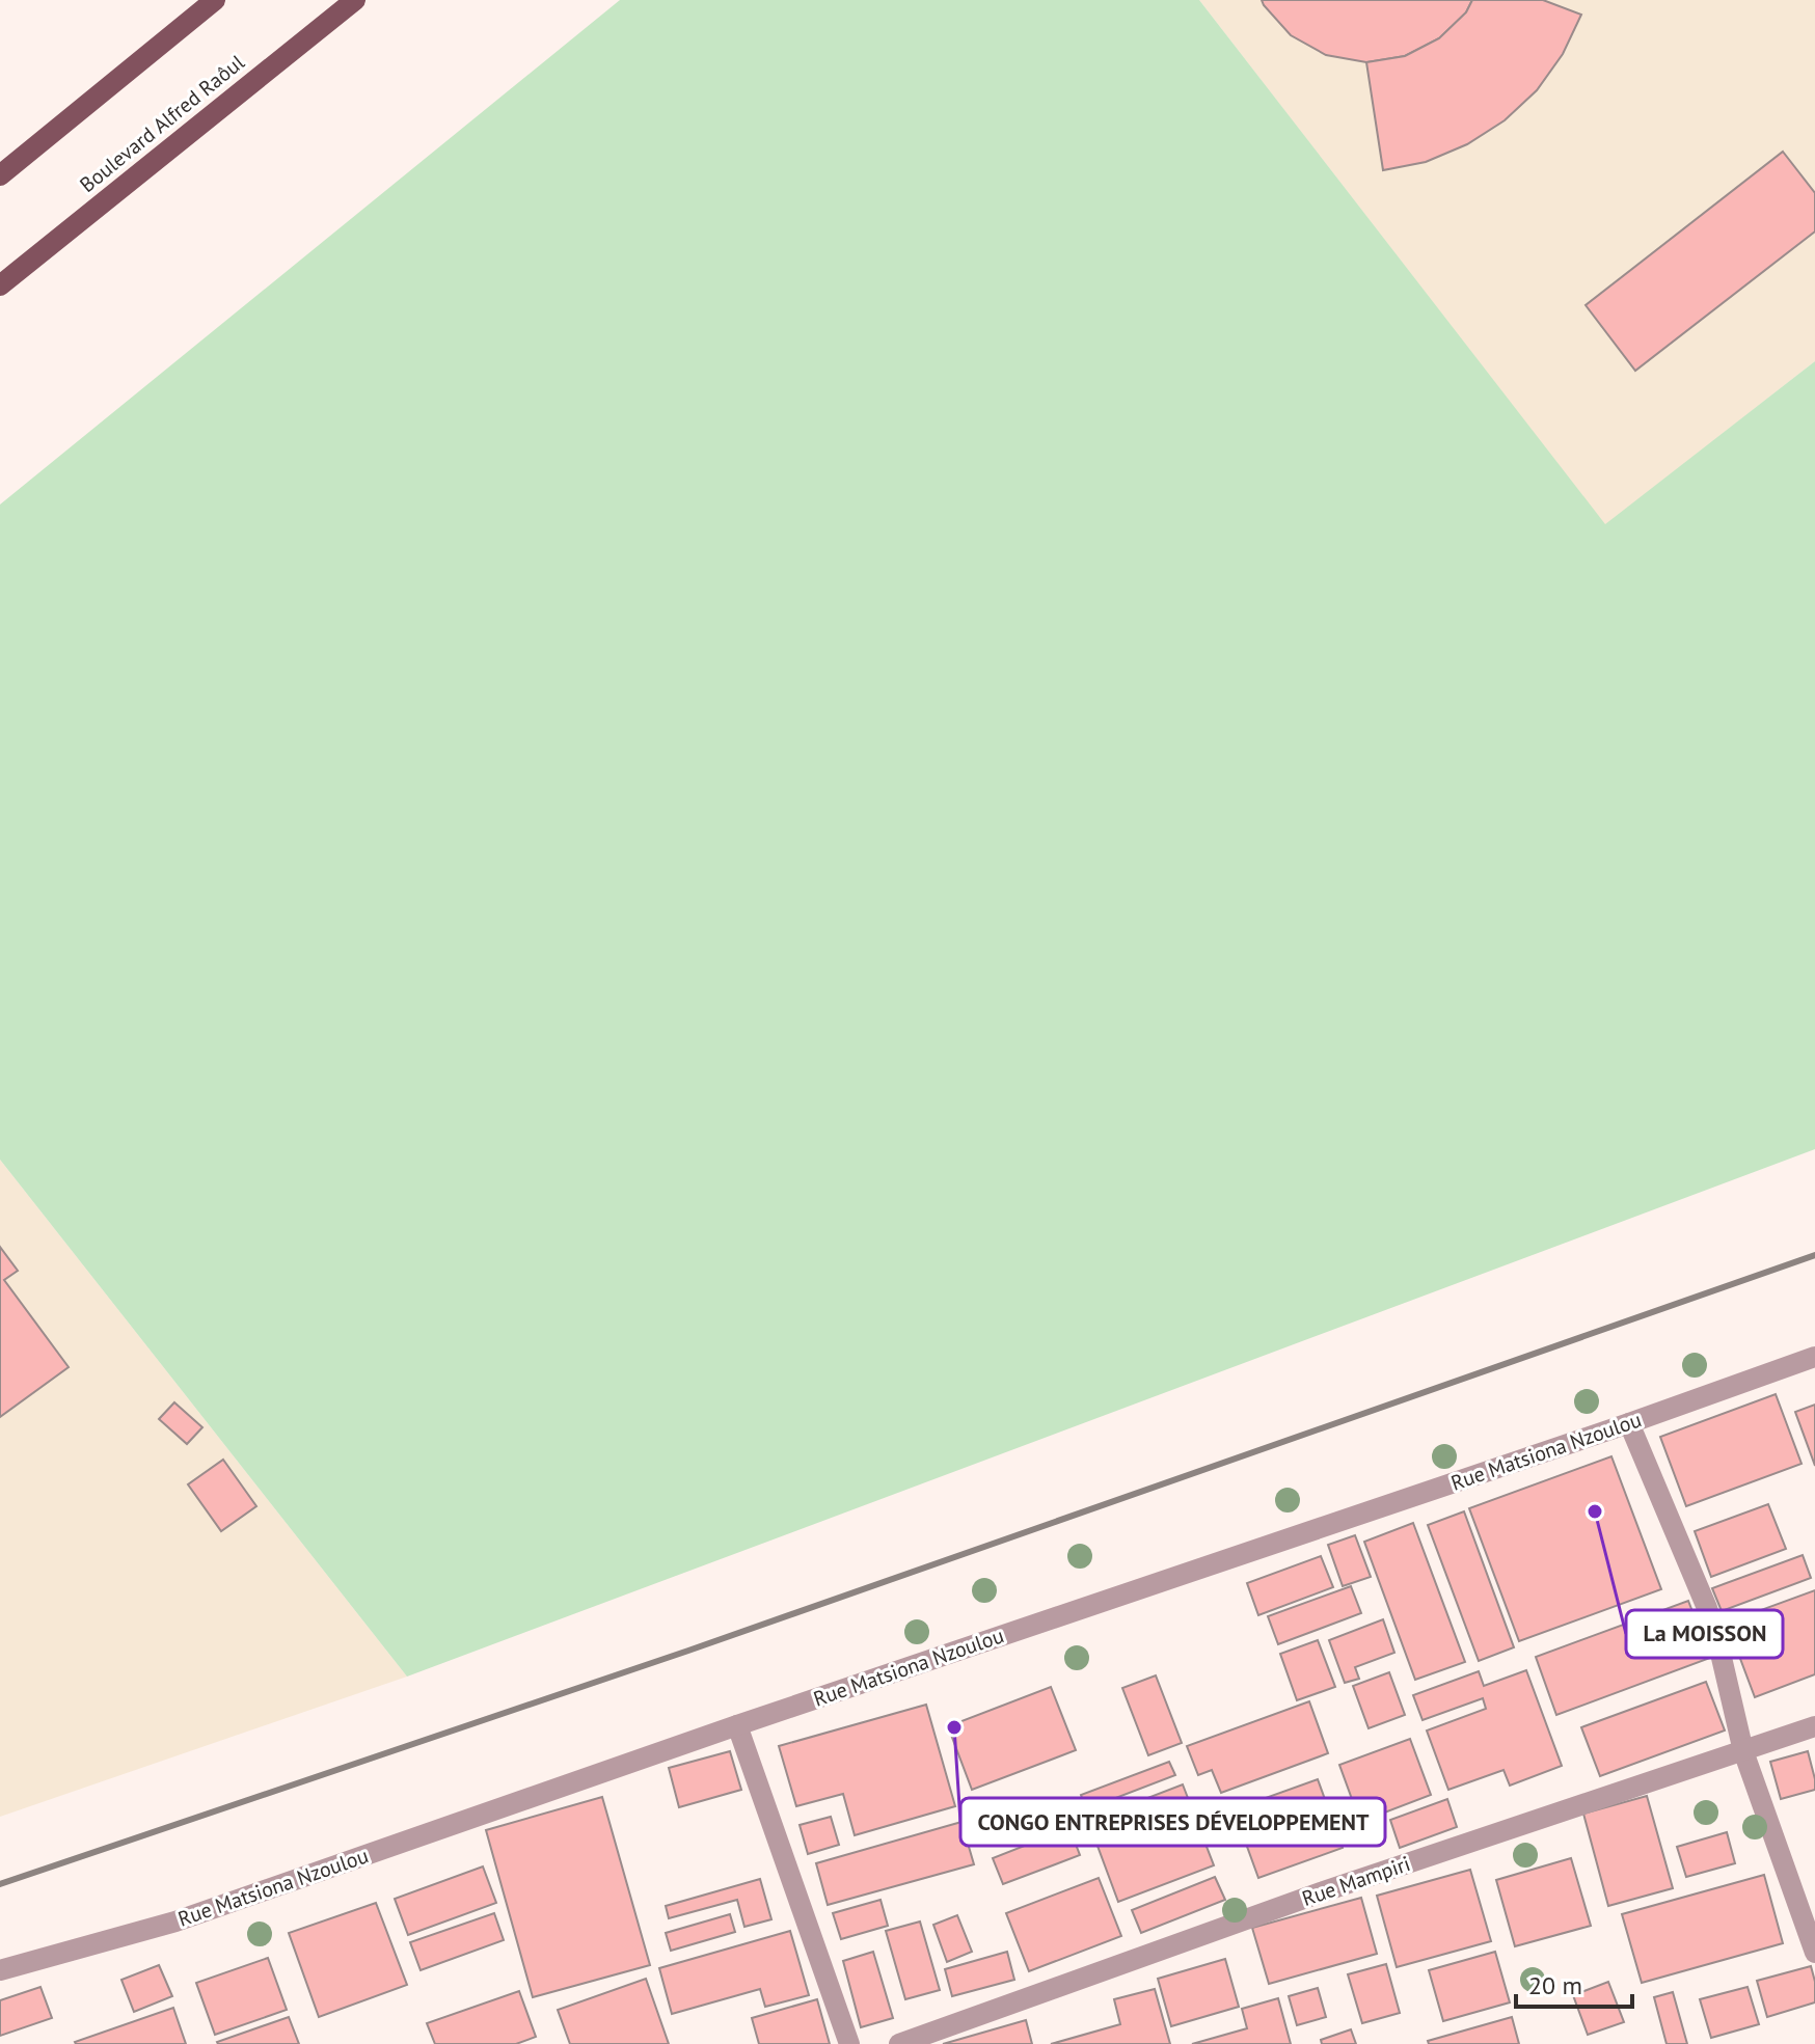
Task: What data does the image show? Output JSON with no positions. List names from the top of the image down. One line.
{"streets":{"main road":["Boulevard Alfred Raôul"],"street":["Rue Matsiona Nzoulou","Rue Mampiri"]},"places":["La MOISSON","CONGO ENTREPRISES DÉVELOPPEMENT"],"scale_bar":"20 m"}
